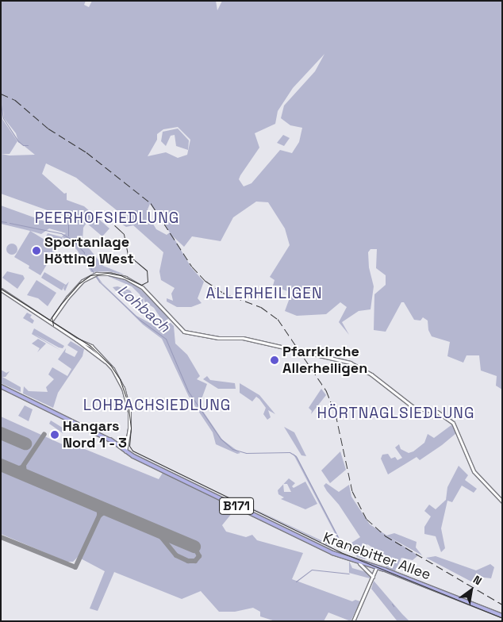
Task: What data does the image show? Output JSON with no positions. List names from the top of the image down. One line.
{"streets":{"main road":["B171","Kranebitter Allee"]},"districts":["PEERHOFSIEDLUNG","ALLERHEILIGEN","LOHBACHSIEDLUNG","HÖRTNAGLSIEDLUNG"],"water":["Lohbach"],"places":["Sportanlage Hötting West","Pfarrkirche Allerheiligen","Hangars Nord 1 - 3"],"north":"top right"}
